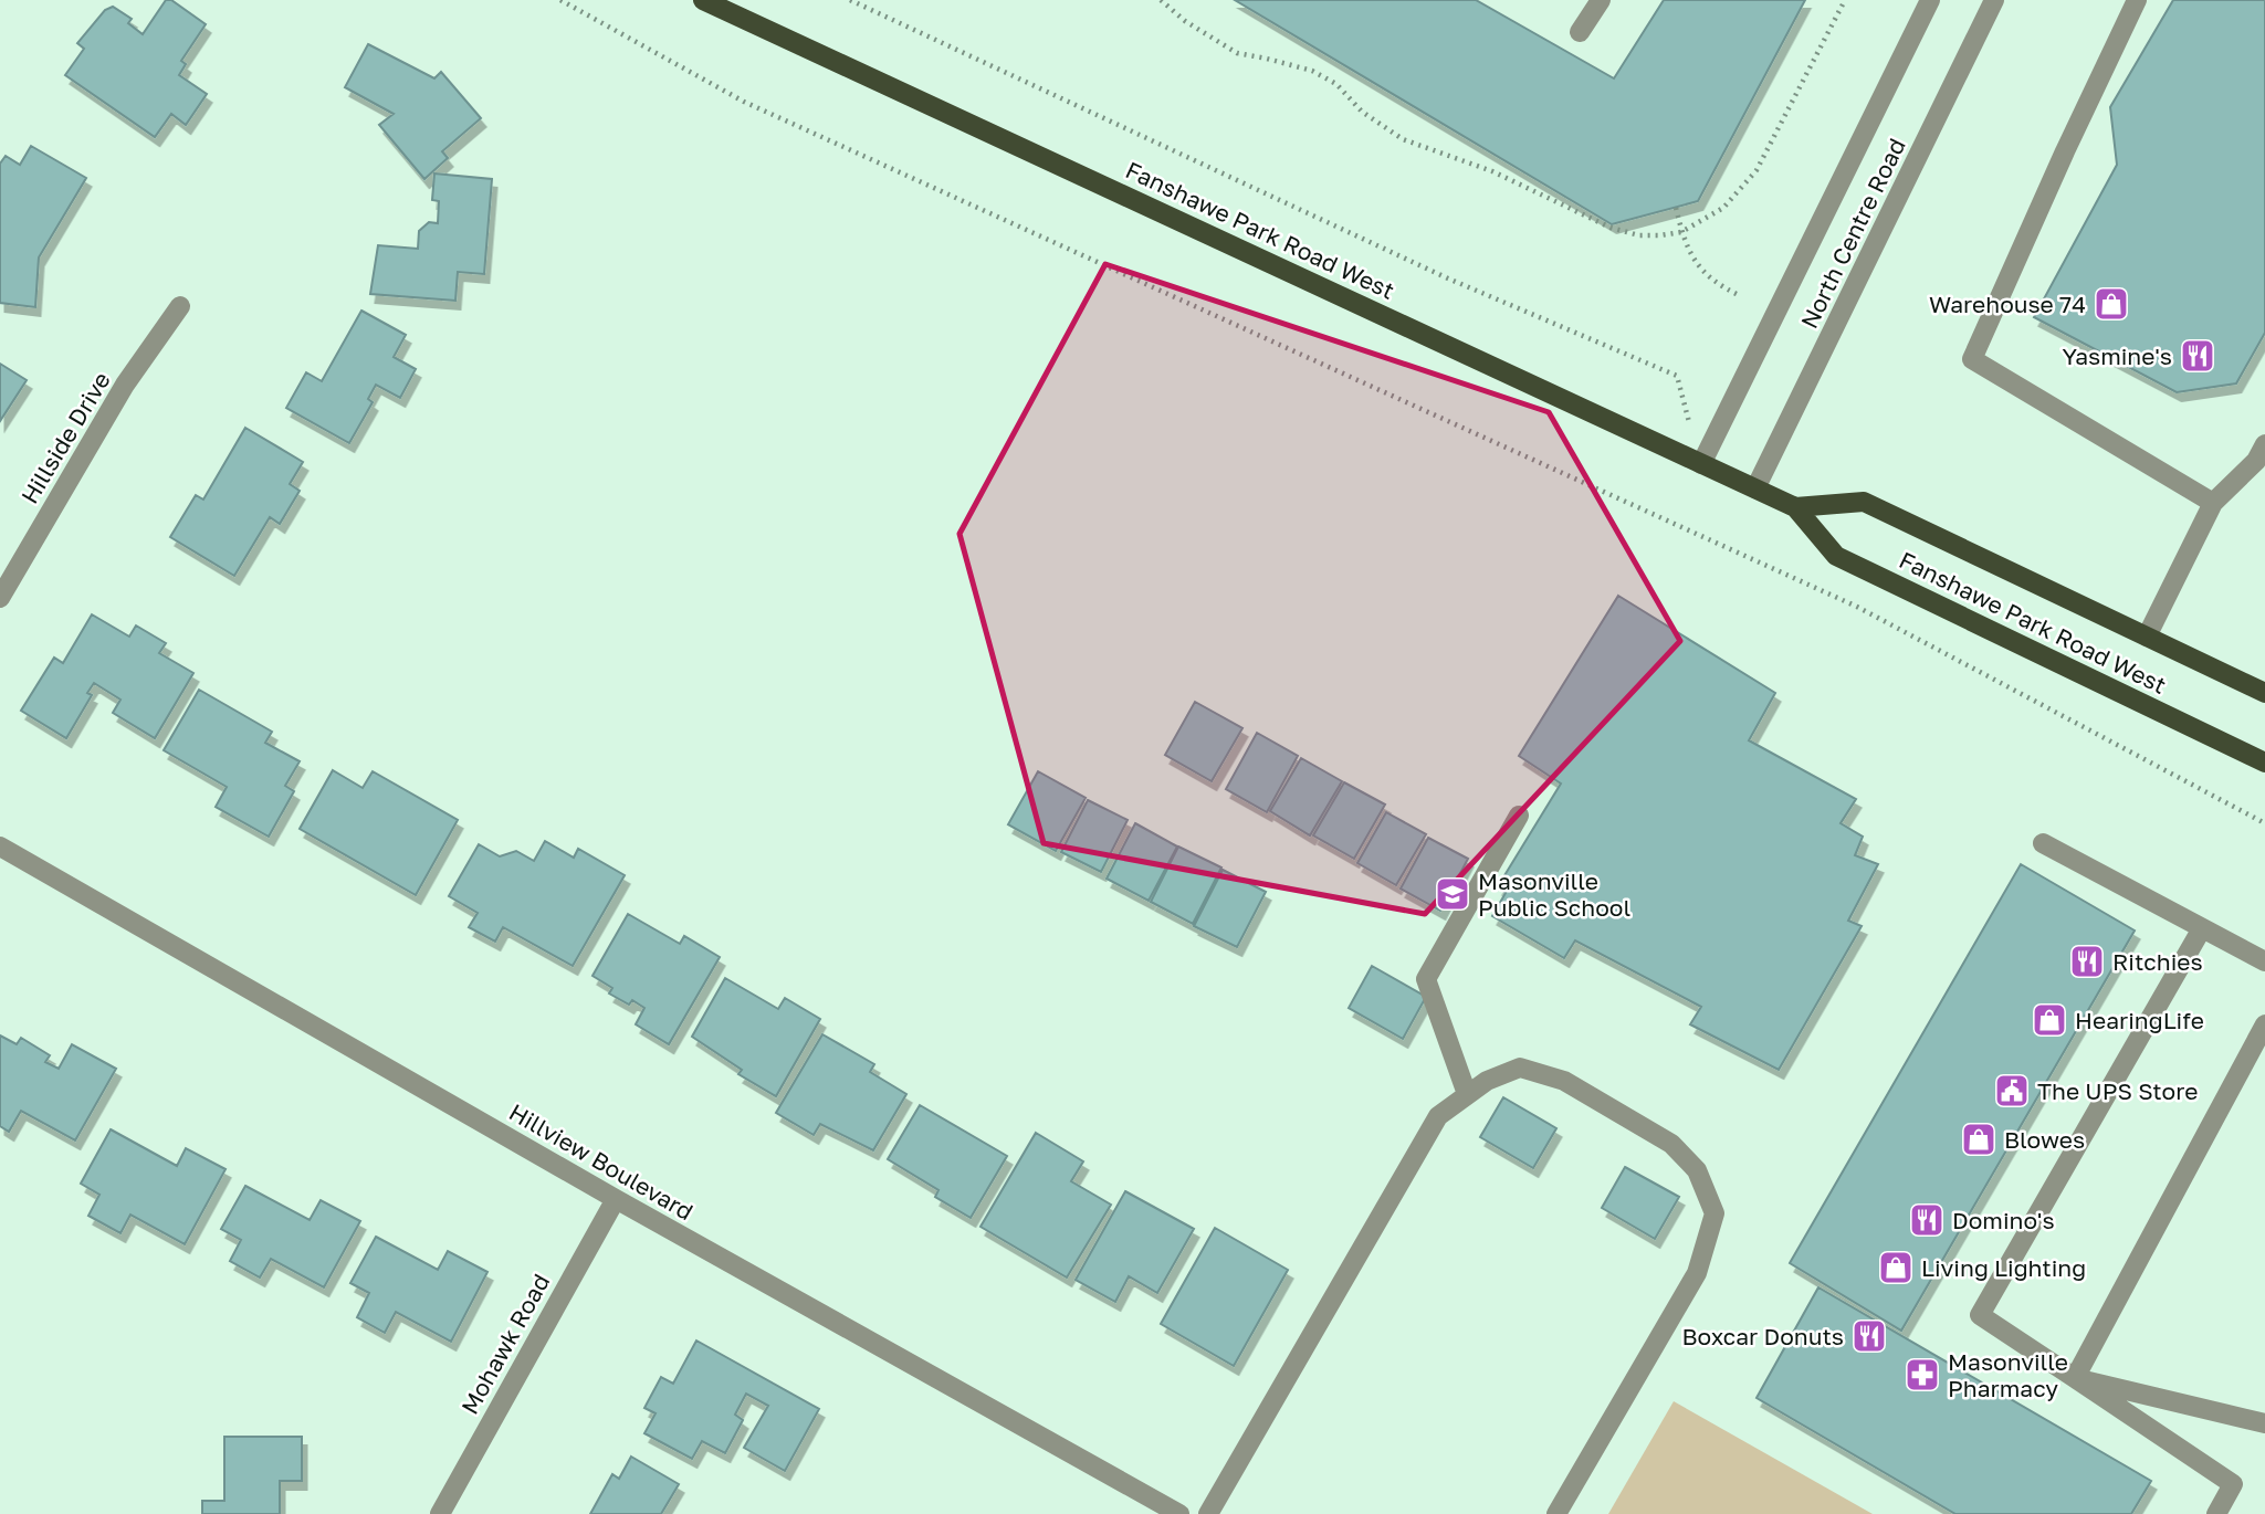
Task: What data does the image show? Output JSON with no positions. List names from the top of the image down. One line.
{"streets":{"main road":["Fanshawe Park Road West"],"street":["North Centre Road","Hillside Drive","Hillview Boulevard","Mohawk Road"]},"crossings":[["Fanshawe Park Road West","North Centre Road"],["Hillview Boulevard","Mohawk Road"]],"places":{"shop":["Warehouse 74","HearingLife","Blowes","Living Lighting"],"restaurant":["Yasmine's","Ritchies","Domino's","Boxcar Donuts"],"school or university":["Masonville Public School"],"public building":["The UPS Store"],"pharmacy":["Masonville Pharmacy"]}}
